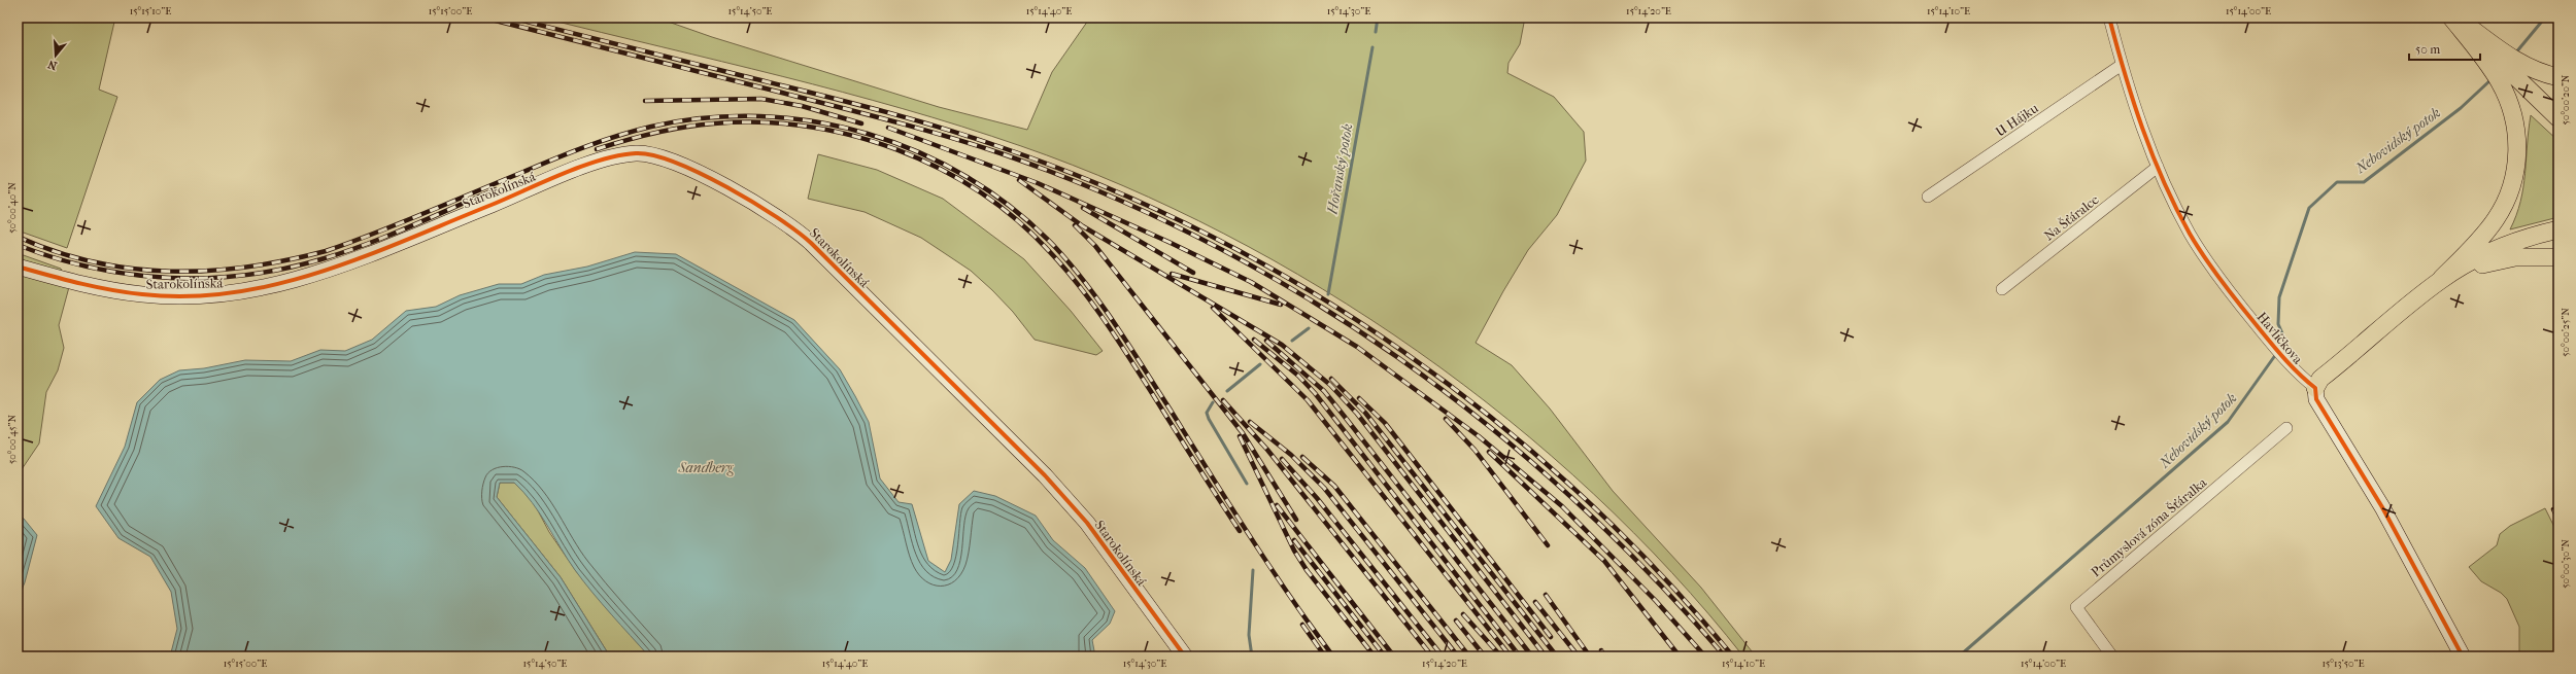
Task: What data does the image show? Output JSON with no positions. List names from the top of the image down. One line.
{"streets":{"street":["U Hájku","Starokolínská","Na Šťáralce","Havlíčkova","Průmyslová zóna Šťáralka"]},"crossings":[["U Hájku","Havlíčkova"],["Na Šťáralce","Havlíčkova"]],"water":["Nebovidský potok","Hořanský potok","Sandberg"],"scale_bar":"50 m","north":"bottom","coordinates":["15°15'10\"E","15°15'00\"E","15°14'50\"E","15°14'40\"E","15°14'30\"E","15°14'20\"E","15°14'10\"E","15°14'00\"E","50°00'20\"N","50°00'40\"N","50°00'25\"N","50°00'45\"N","50°00'30\"N","15°13'50\"E"]}
